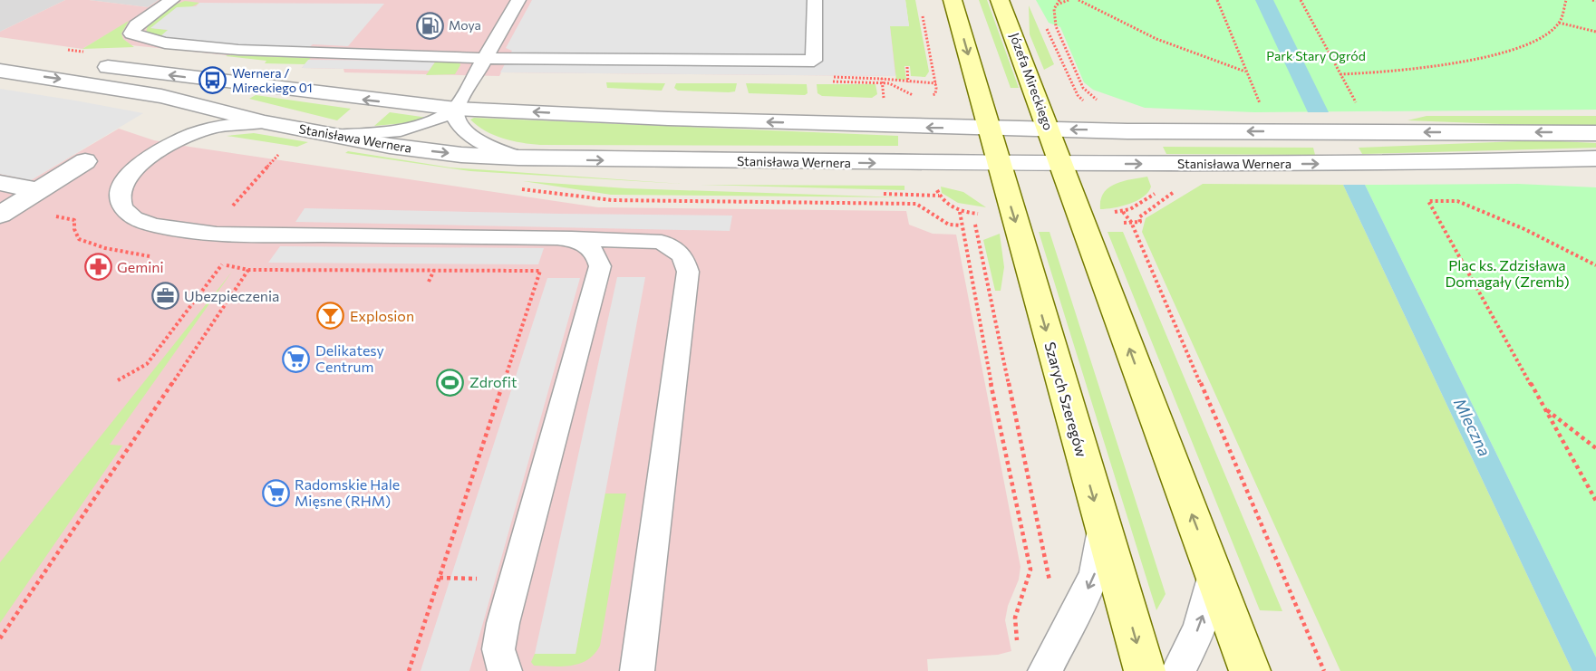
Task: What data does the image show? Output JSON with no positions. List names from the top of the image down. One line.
{"streets":{"main road":["Józefa Mireckiego","Szarych Szeregów"],"street":["Stanisława Wernera"]},"crossings":[["Józefa Mireckiego","Stanisława Wernera"],["Stanisława Wernera","Szarych Szeregów"]],"water":["Mleczna"],"parks":["Park Stary Ogród","Plac ks. Zdzisława Domagały (Zremb)"],"places":{"fuel station":["Moya"],"bus stop":["Wernera / Mireckiego 01"],"pharmacy":["Gemini"],"office":["Ubezpieczenia"],"bar":["Explosion"],"supermarket":["Delikatesy Centrum","Radomskie Hale Mięsne (RHM)"],"sports":["Zdrofit"]}}
